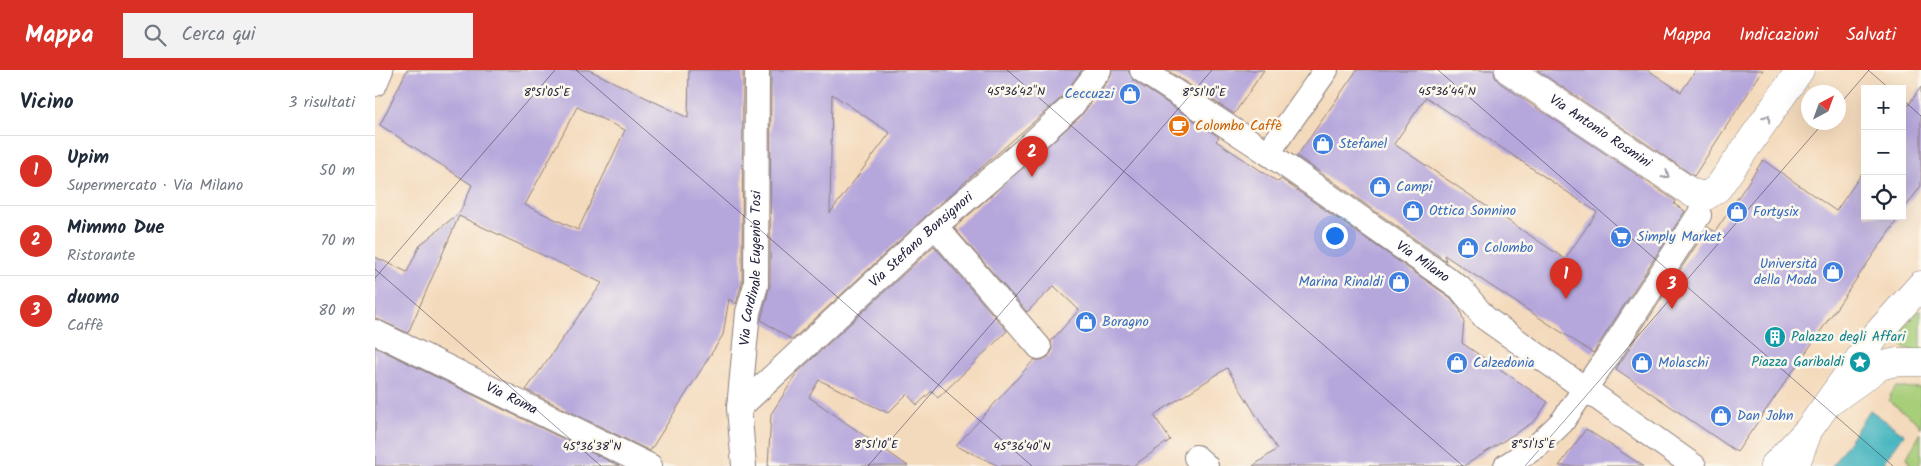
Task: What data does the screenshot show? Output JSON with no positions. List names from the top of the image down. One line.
{"streets":{"street":["Via Antonio Rosmini","Via Stefano Bonsignori","Via Milano","Via Cardinale Eugenio Tosi","Via Roma"]},"crossings":[["Via Stefano Bonsignori","Via Cardinale Eugenio Tosi"]],"one_way":["Via Antonio Rosmini"],"places":{"shop":["Ceccuzzi","Stefanel","Campi","Ottica Sonnino","Fortysix","Colombo","Università della Moda","Marina Rinaldi","Boragno","Calzedonia","Molaschi","Dan John"],"cafe":["Colombo Caffè"],"supermarket":["Simply Market"],"building":["Palazzo degli Affari"],"place":["Piazza Garibaldi"]},"north":"top right","page":{"header":"Mappa","search":"Cerca qui","nav":["Mappa","Indicazioni","Salvati"],"heading":["Vicino","3 risultati"],"map_buttons":["+","−"],"list":[{"mark":"1","name":"Upim","note":"Supermercato · Via Milano","value":"50 m"},{"mark":"2","name":"Mimmo Due","note":"Ristorante","value":"70 m"},{"mark":"3","name":"duomo","note":"Caffè","value":"80 m"}],"pins":["2","1","3"]},"coordinates":["45°36'42\"N","45°36'44\"N","8°51'05\"E","8°51'10\"E","8°51'15\"E","45°36'38\"N","45°36'40\"N"]}
